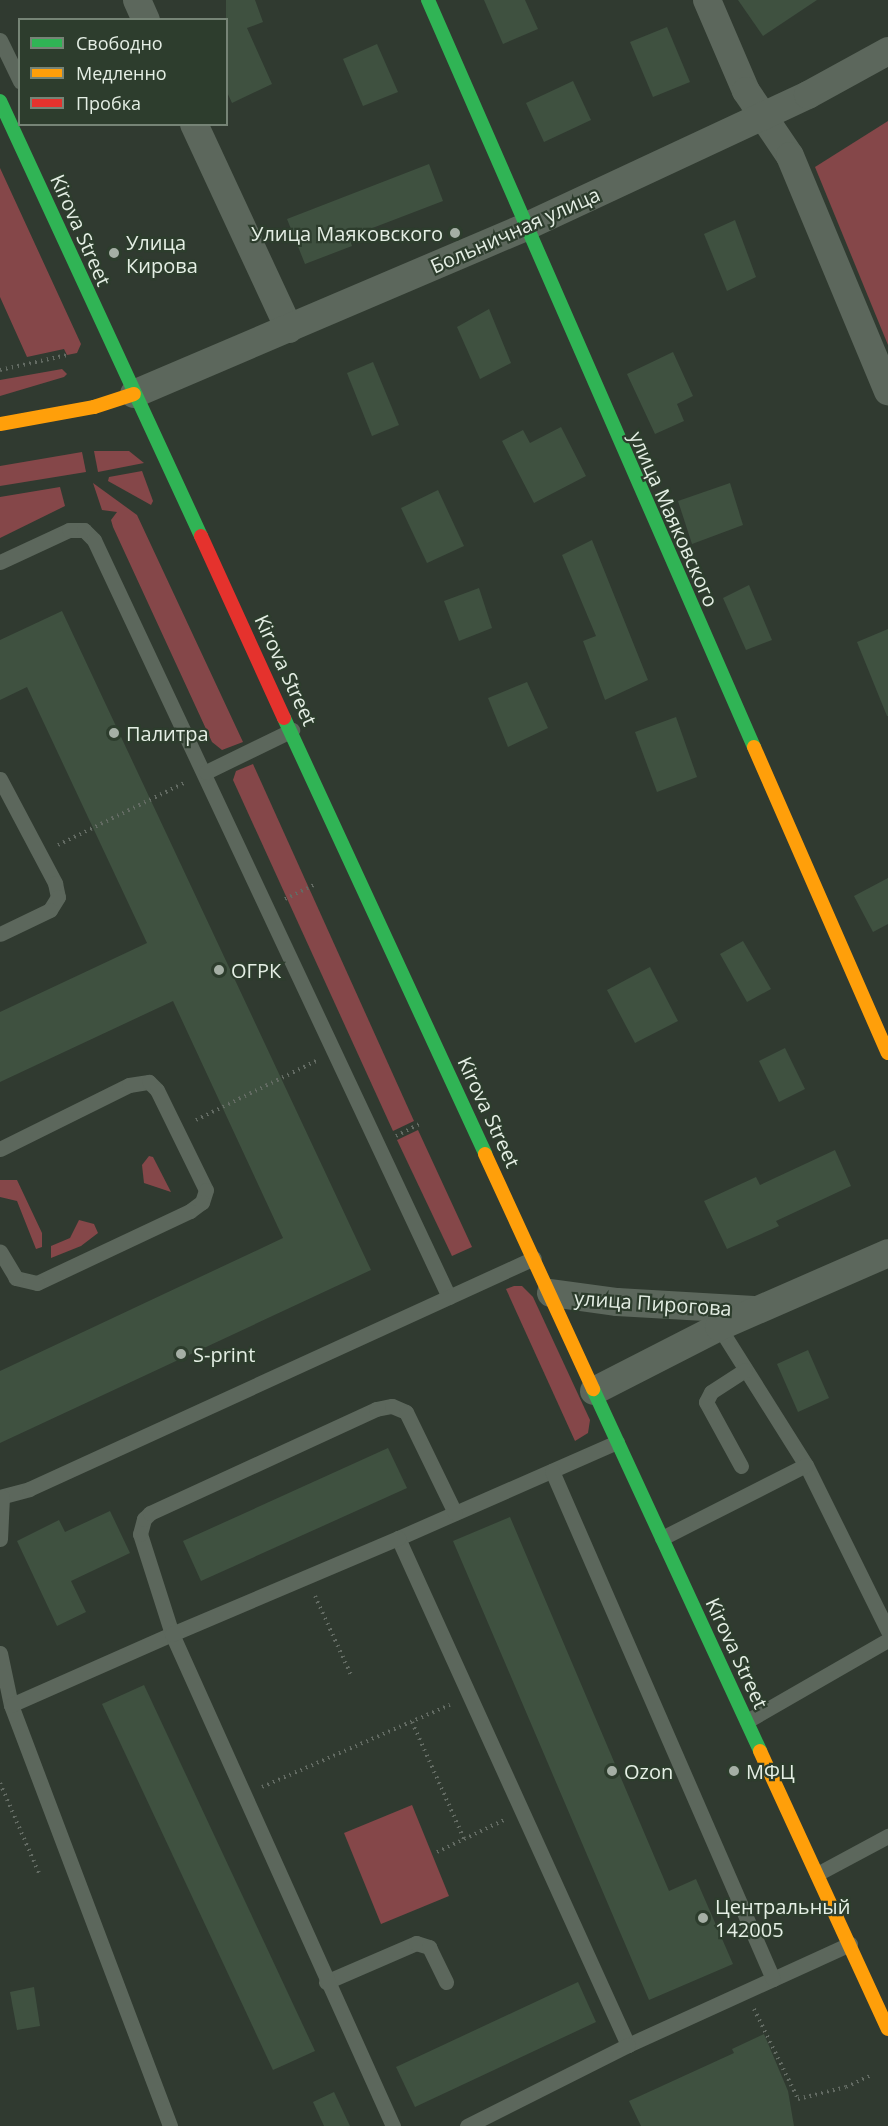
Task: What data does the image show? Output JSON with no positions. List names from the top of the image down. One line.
{"streets":{"street":["Kirova Street","Больничная улица","улица Маяковского","улица Пирогова"]},"crossings":[["Kirova Street","Больничная улица"],["Kirova Street","улица Пирогова"],["Больничная улица","улица Маяковского"]],"places":["Улица Маяковского","Улица Кирова","Палитра","ОГРК","S-print","Ozon","МФЦ","Центральный 142005"],"legend":["Свободно","Медленно","Пробка"]}
